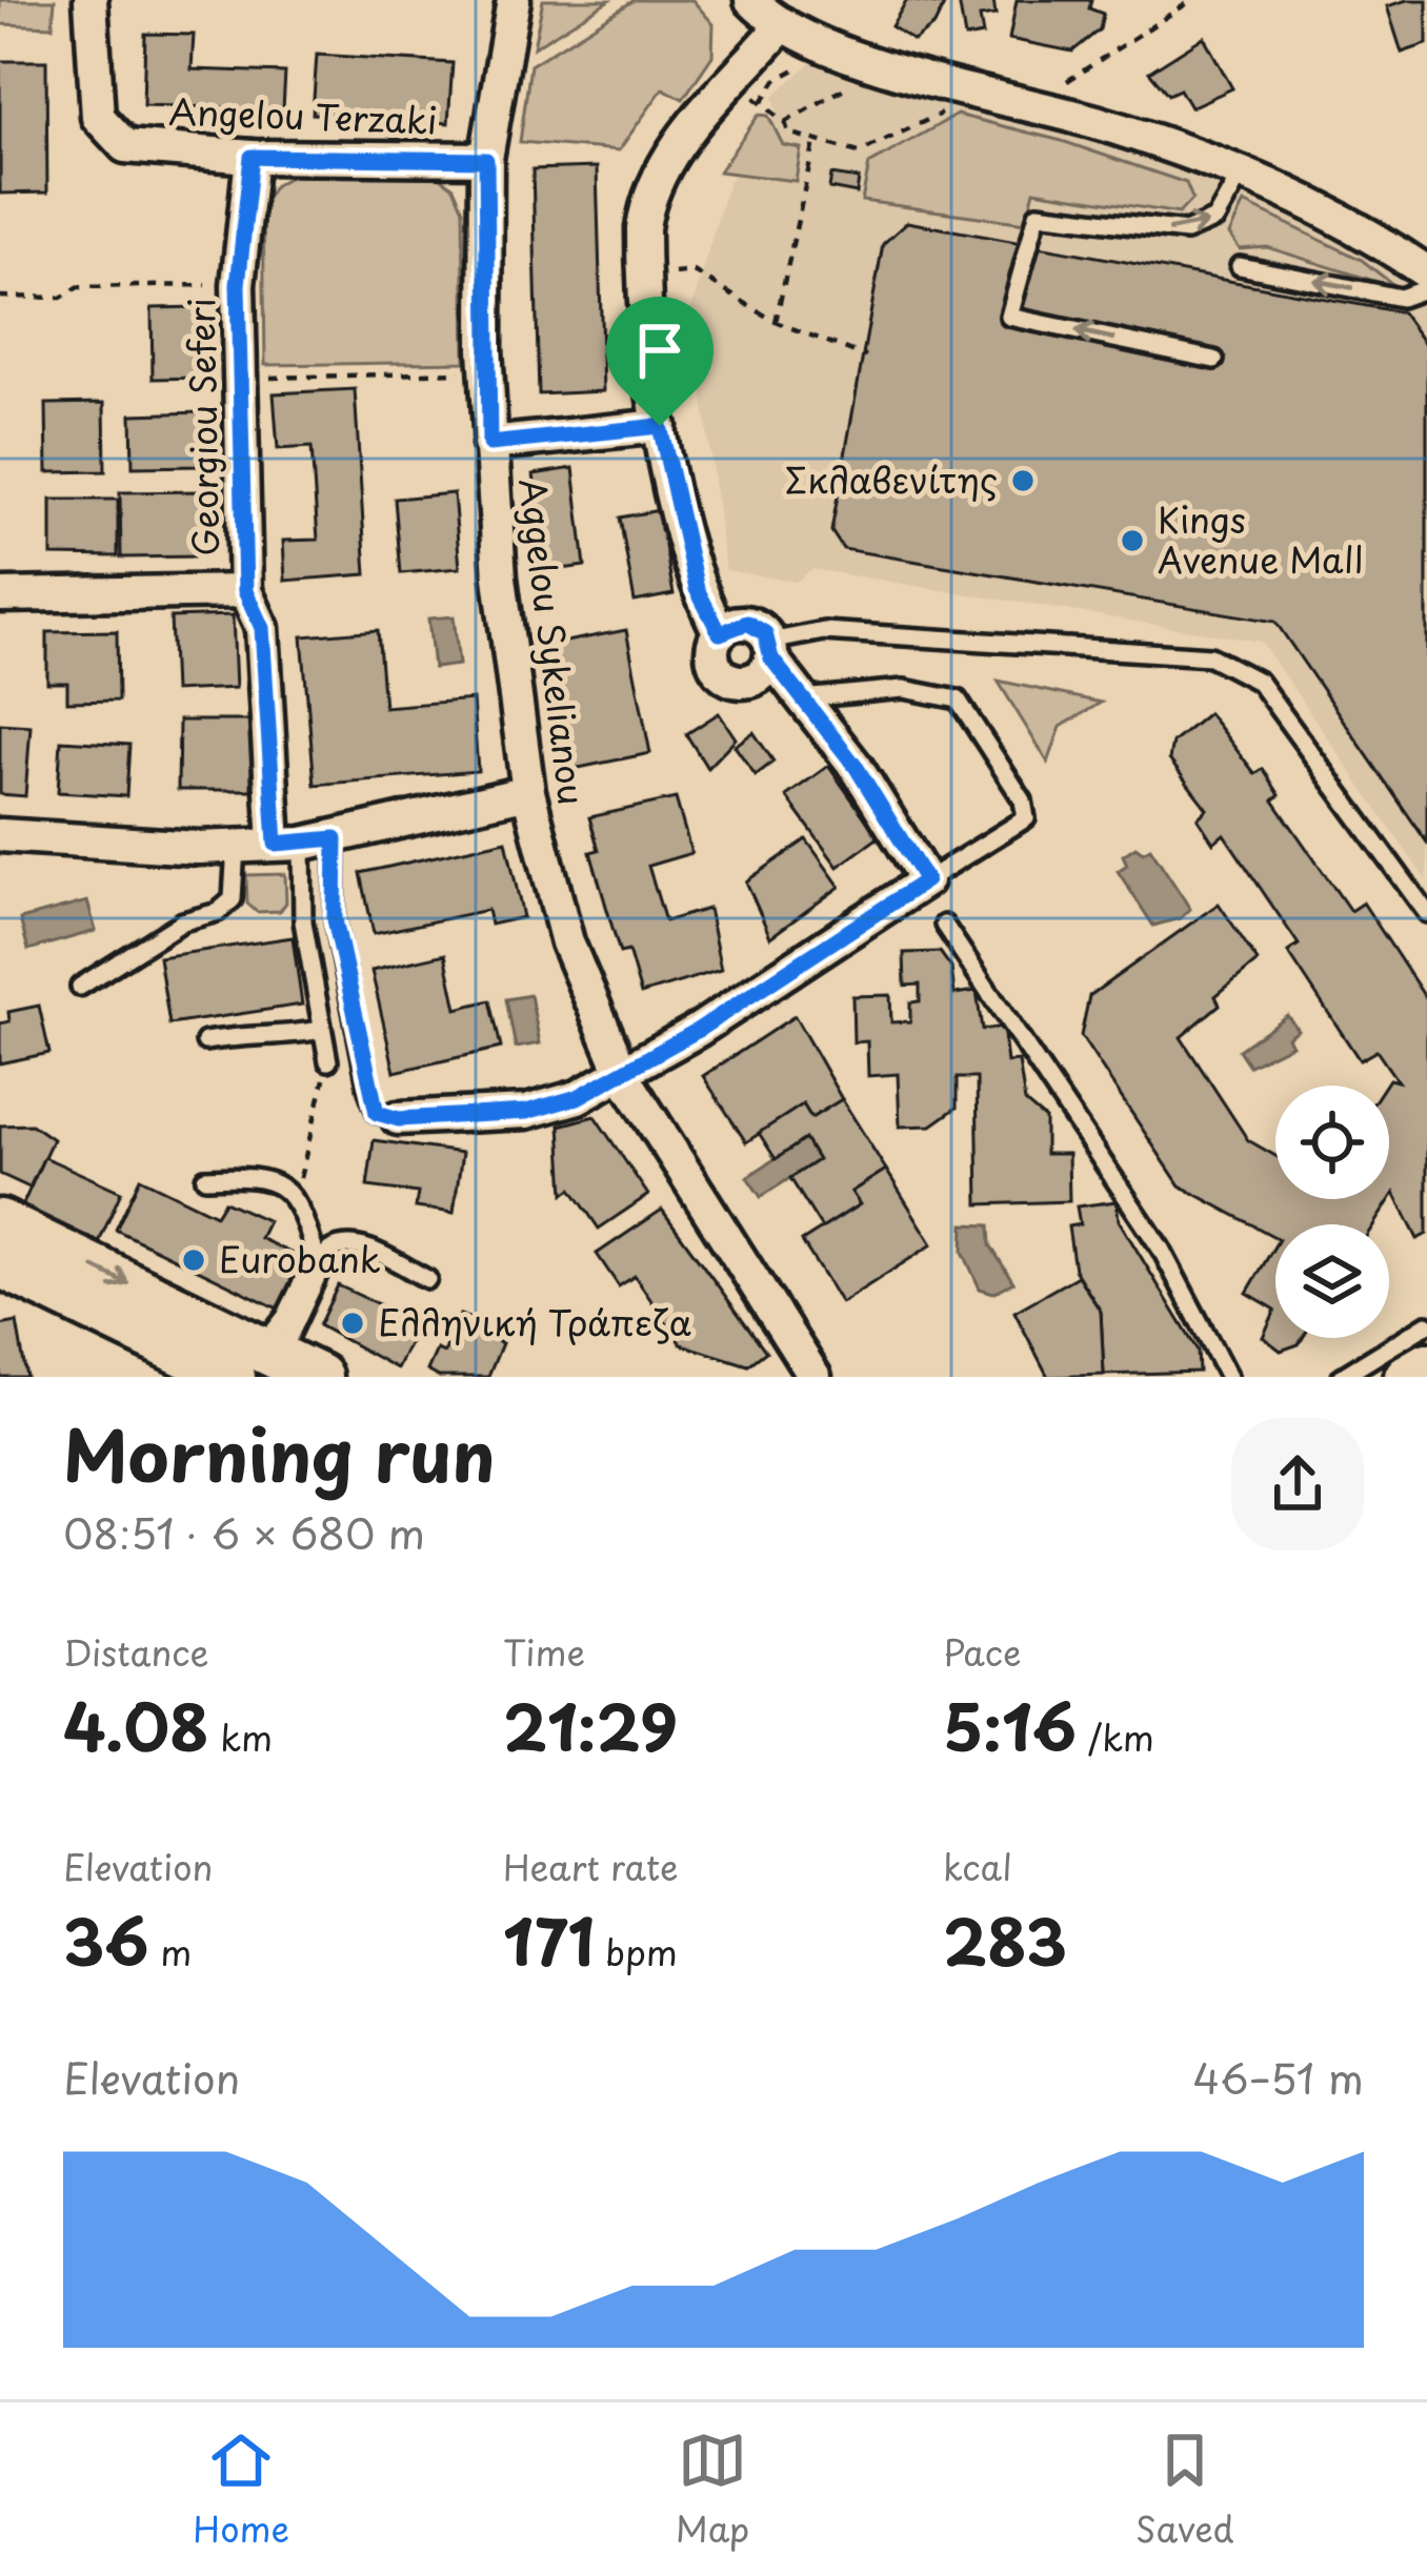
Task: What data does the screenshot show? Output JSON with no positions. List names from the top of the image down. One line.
{"streets":{"street":["Angelou Terzaki","Georgiou Seferi","Aggelou Sykelianou"]},"crossings":[["Angelou Terzaki","Georgiou Seferi"],["Angelou Terzaki","Aggelou Sykelianou"]],"places":["Σκλαβενίτης","Kings Avenue Mall","Eurobank","Ελληνική Τράπεζα"],"page":{"heading":["Morning run","08:51 · 6 × 680 m"],"stats":[["Distance","4.08 km"],["Time","21:29"],["Pace","5:16 /km"],["Elevation","36 m"],["Heart rate","171 bpm"],["kcal","283"]],"chart":["Elevation","46–51 m"],"tabs":["Home","Map","Saved"]}}
